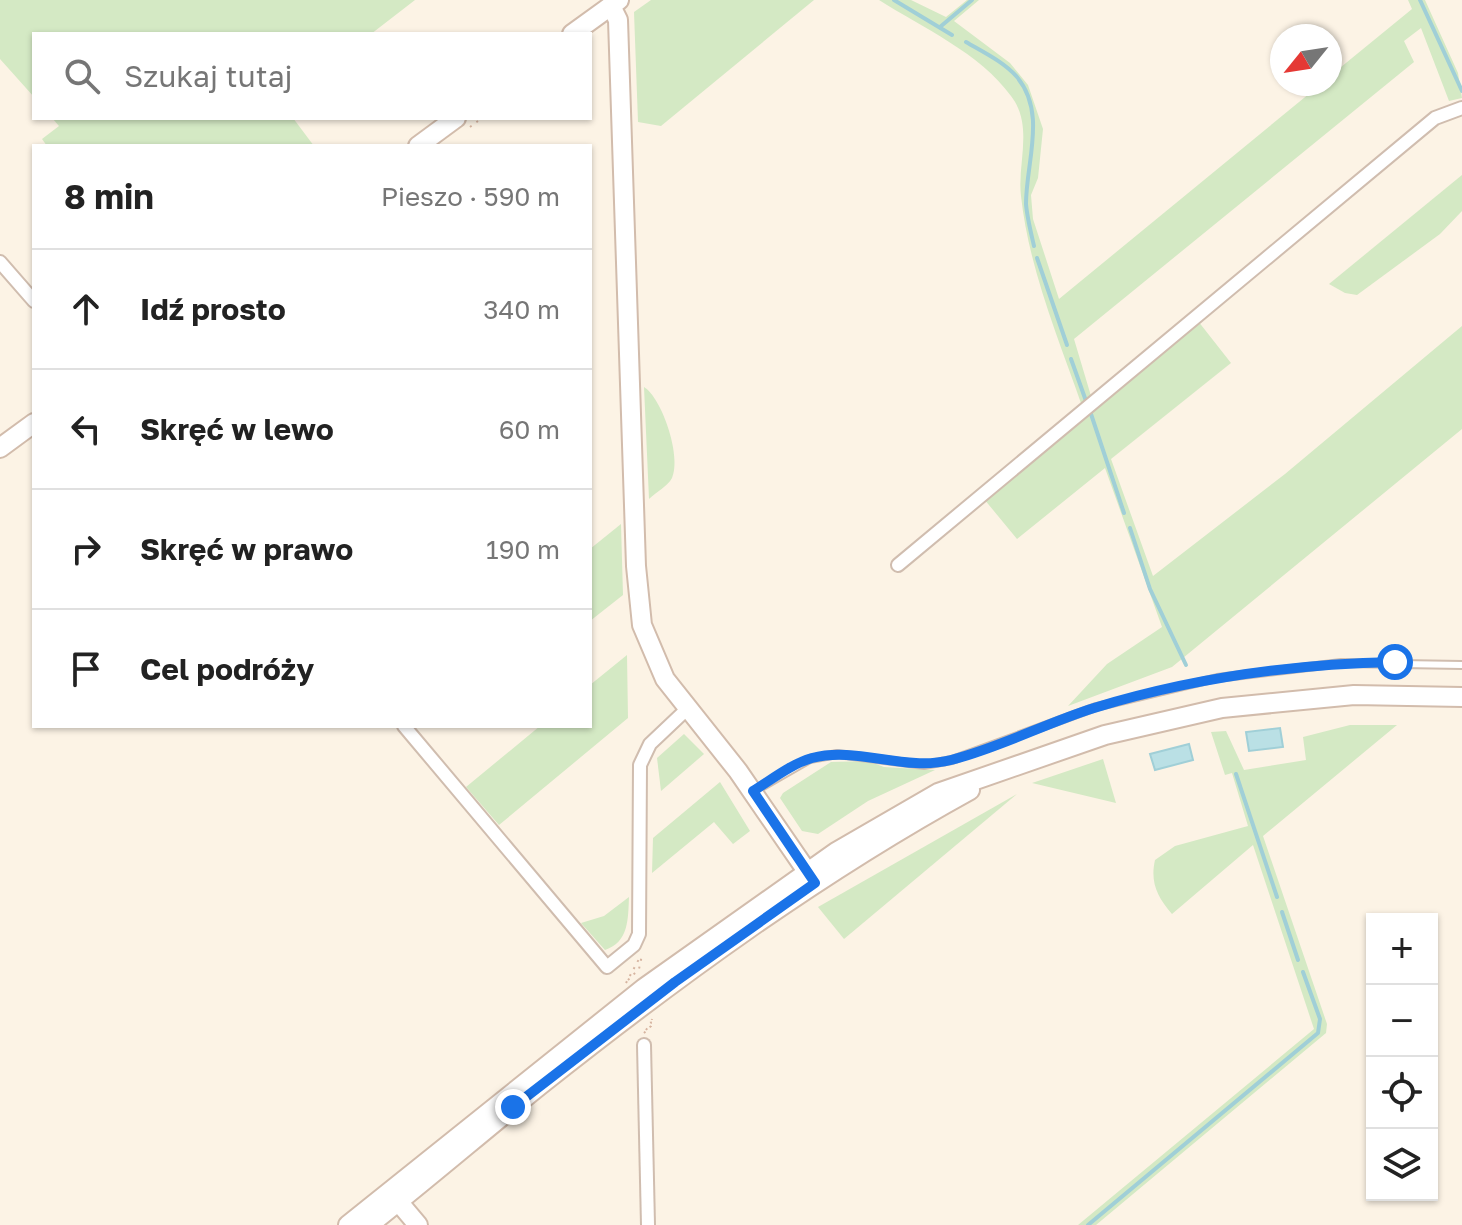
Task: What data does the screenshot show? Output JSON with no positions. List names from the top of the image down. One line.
{"north":"bottom left","page":{"search":"Szukaj tutaj","heading":["8 min","Pieszo · 590 m"],"list":[["Idź prosto","340 m"],["Skręć w lewo","60 m"],["Skręć w prawo","190 m"],"Cel podróży"],"map_buttons":["+","−"]}}
